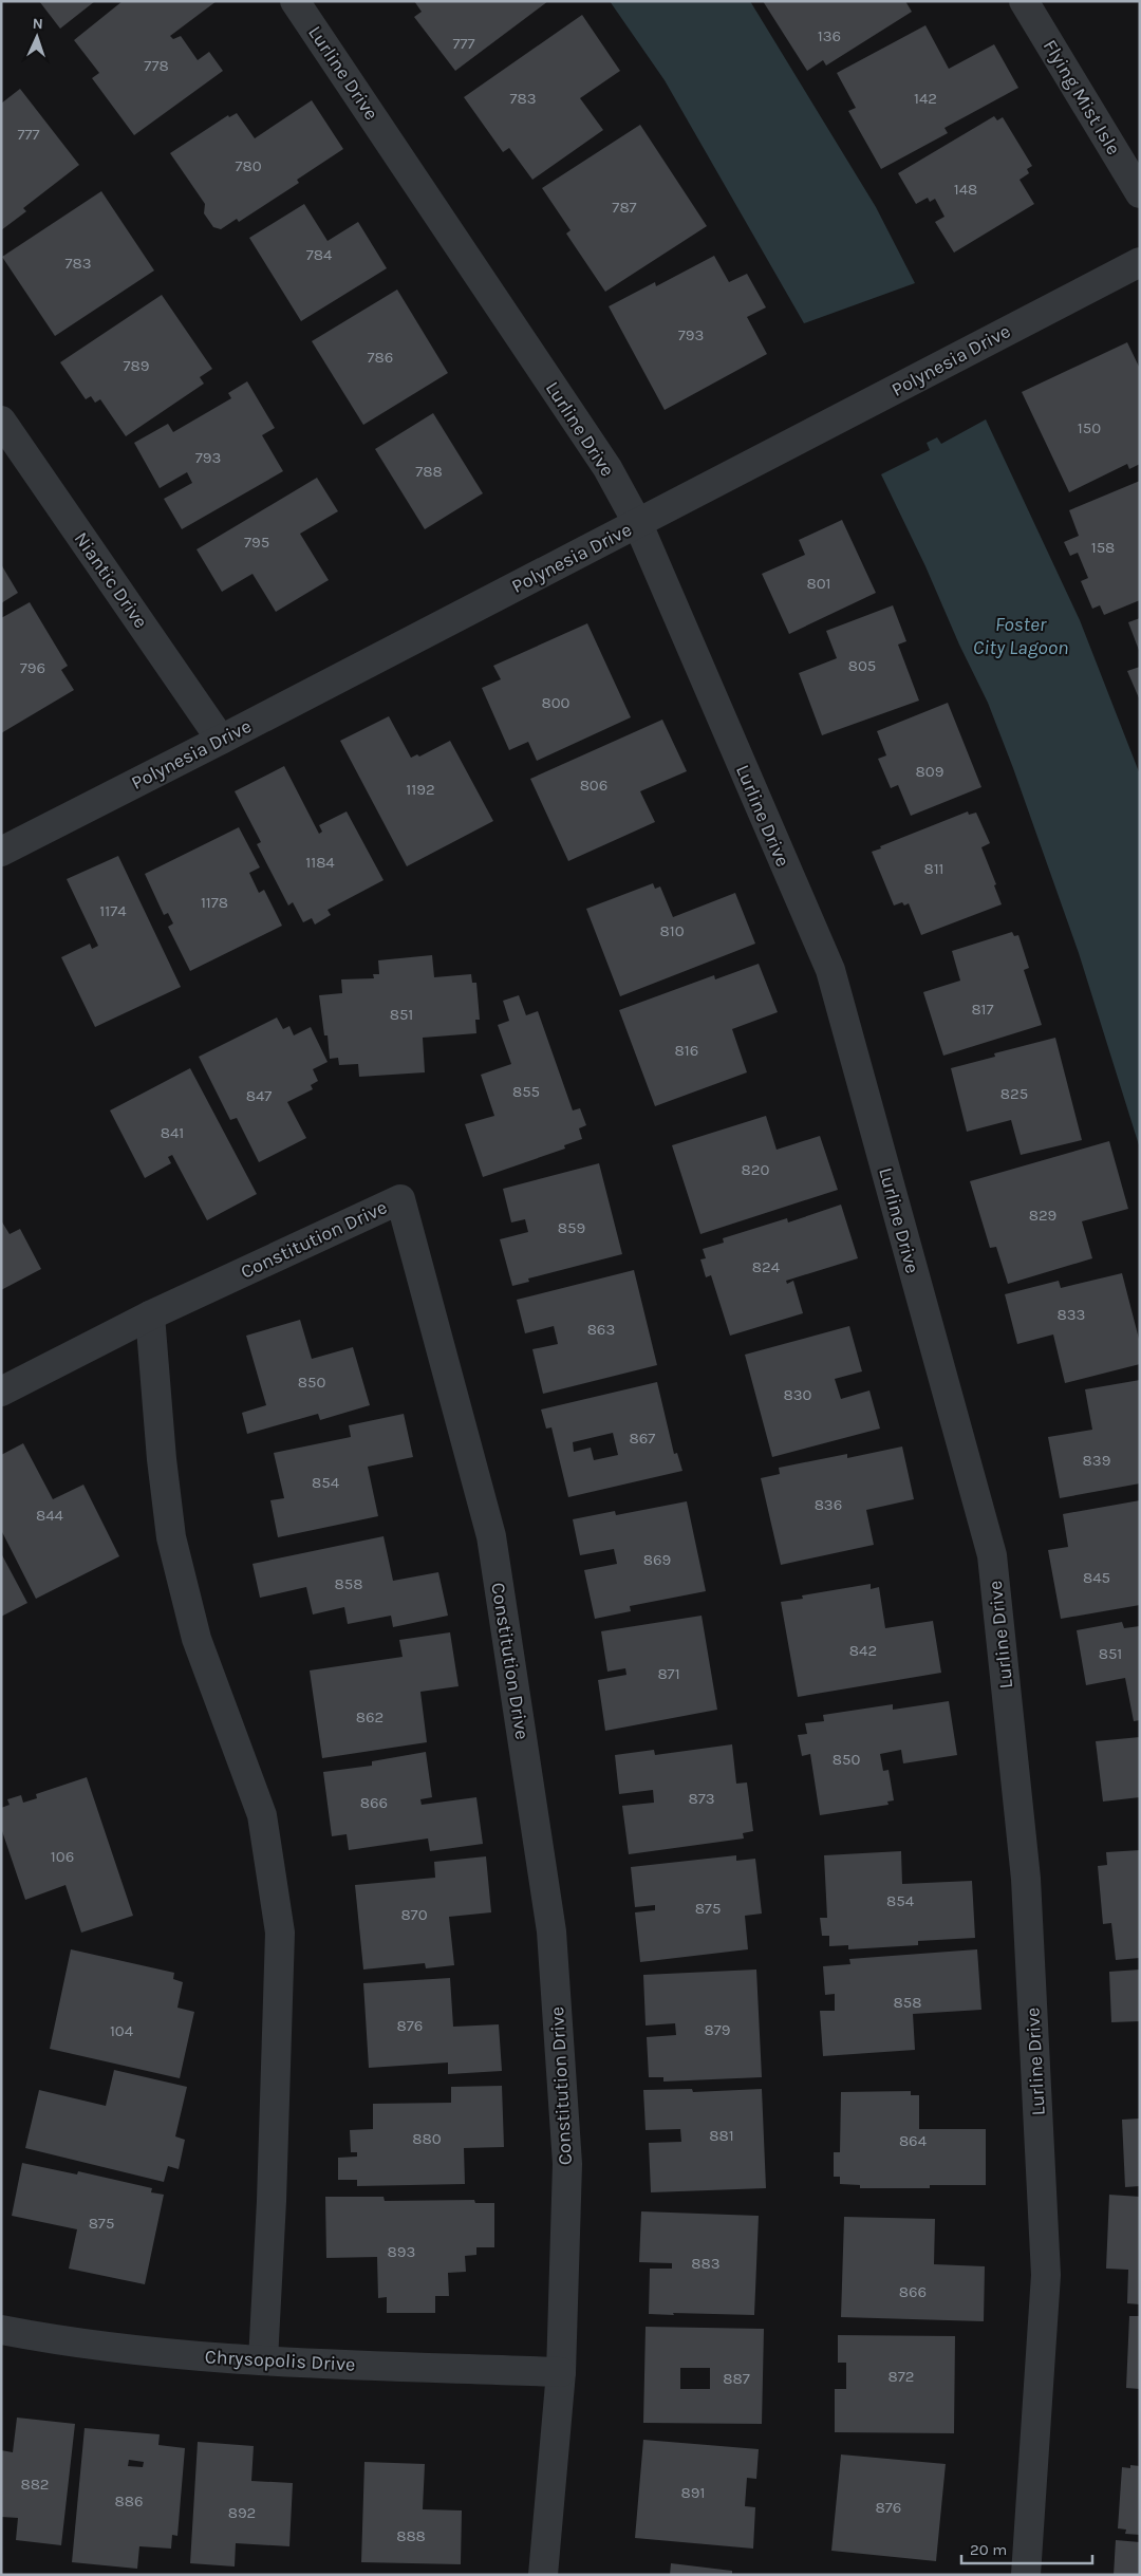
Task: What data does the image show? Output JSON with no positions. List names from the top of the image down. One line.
{"streets":{"street":["Lurline Drive","Flying Mist Isle","Polynesia Drive","Niantic Drive","Constitution Drive","Chrysopolis Drive"]},"crossings":[["Lurline Drive","Polynesia Drive"],["Polynesia Drive","Niantic Drive"],["Constitution Drive","Chrysopolis Drive"]],"water":["Foster City Lagoon"],"house_numbers":["136","777","778","783","142","777","780","148","787","784","783","793","786","789","150","793","788","795","158","801","805","796","800","809","806","1192","1184","811","1178","1174","810","817","851","816","855","825","847","841","820","829","859","824","833","863","850","830","867","839","854","836","844","869","845","858","842","851","871","862","850","873","866","106","854","875","870","858","876","879","104","881","880","864","875","893","883","866","872","887","882","891","886","876","892","888"],"scale_bar":"20 m","north":"top"}
